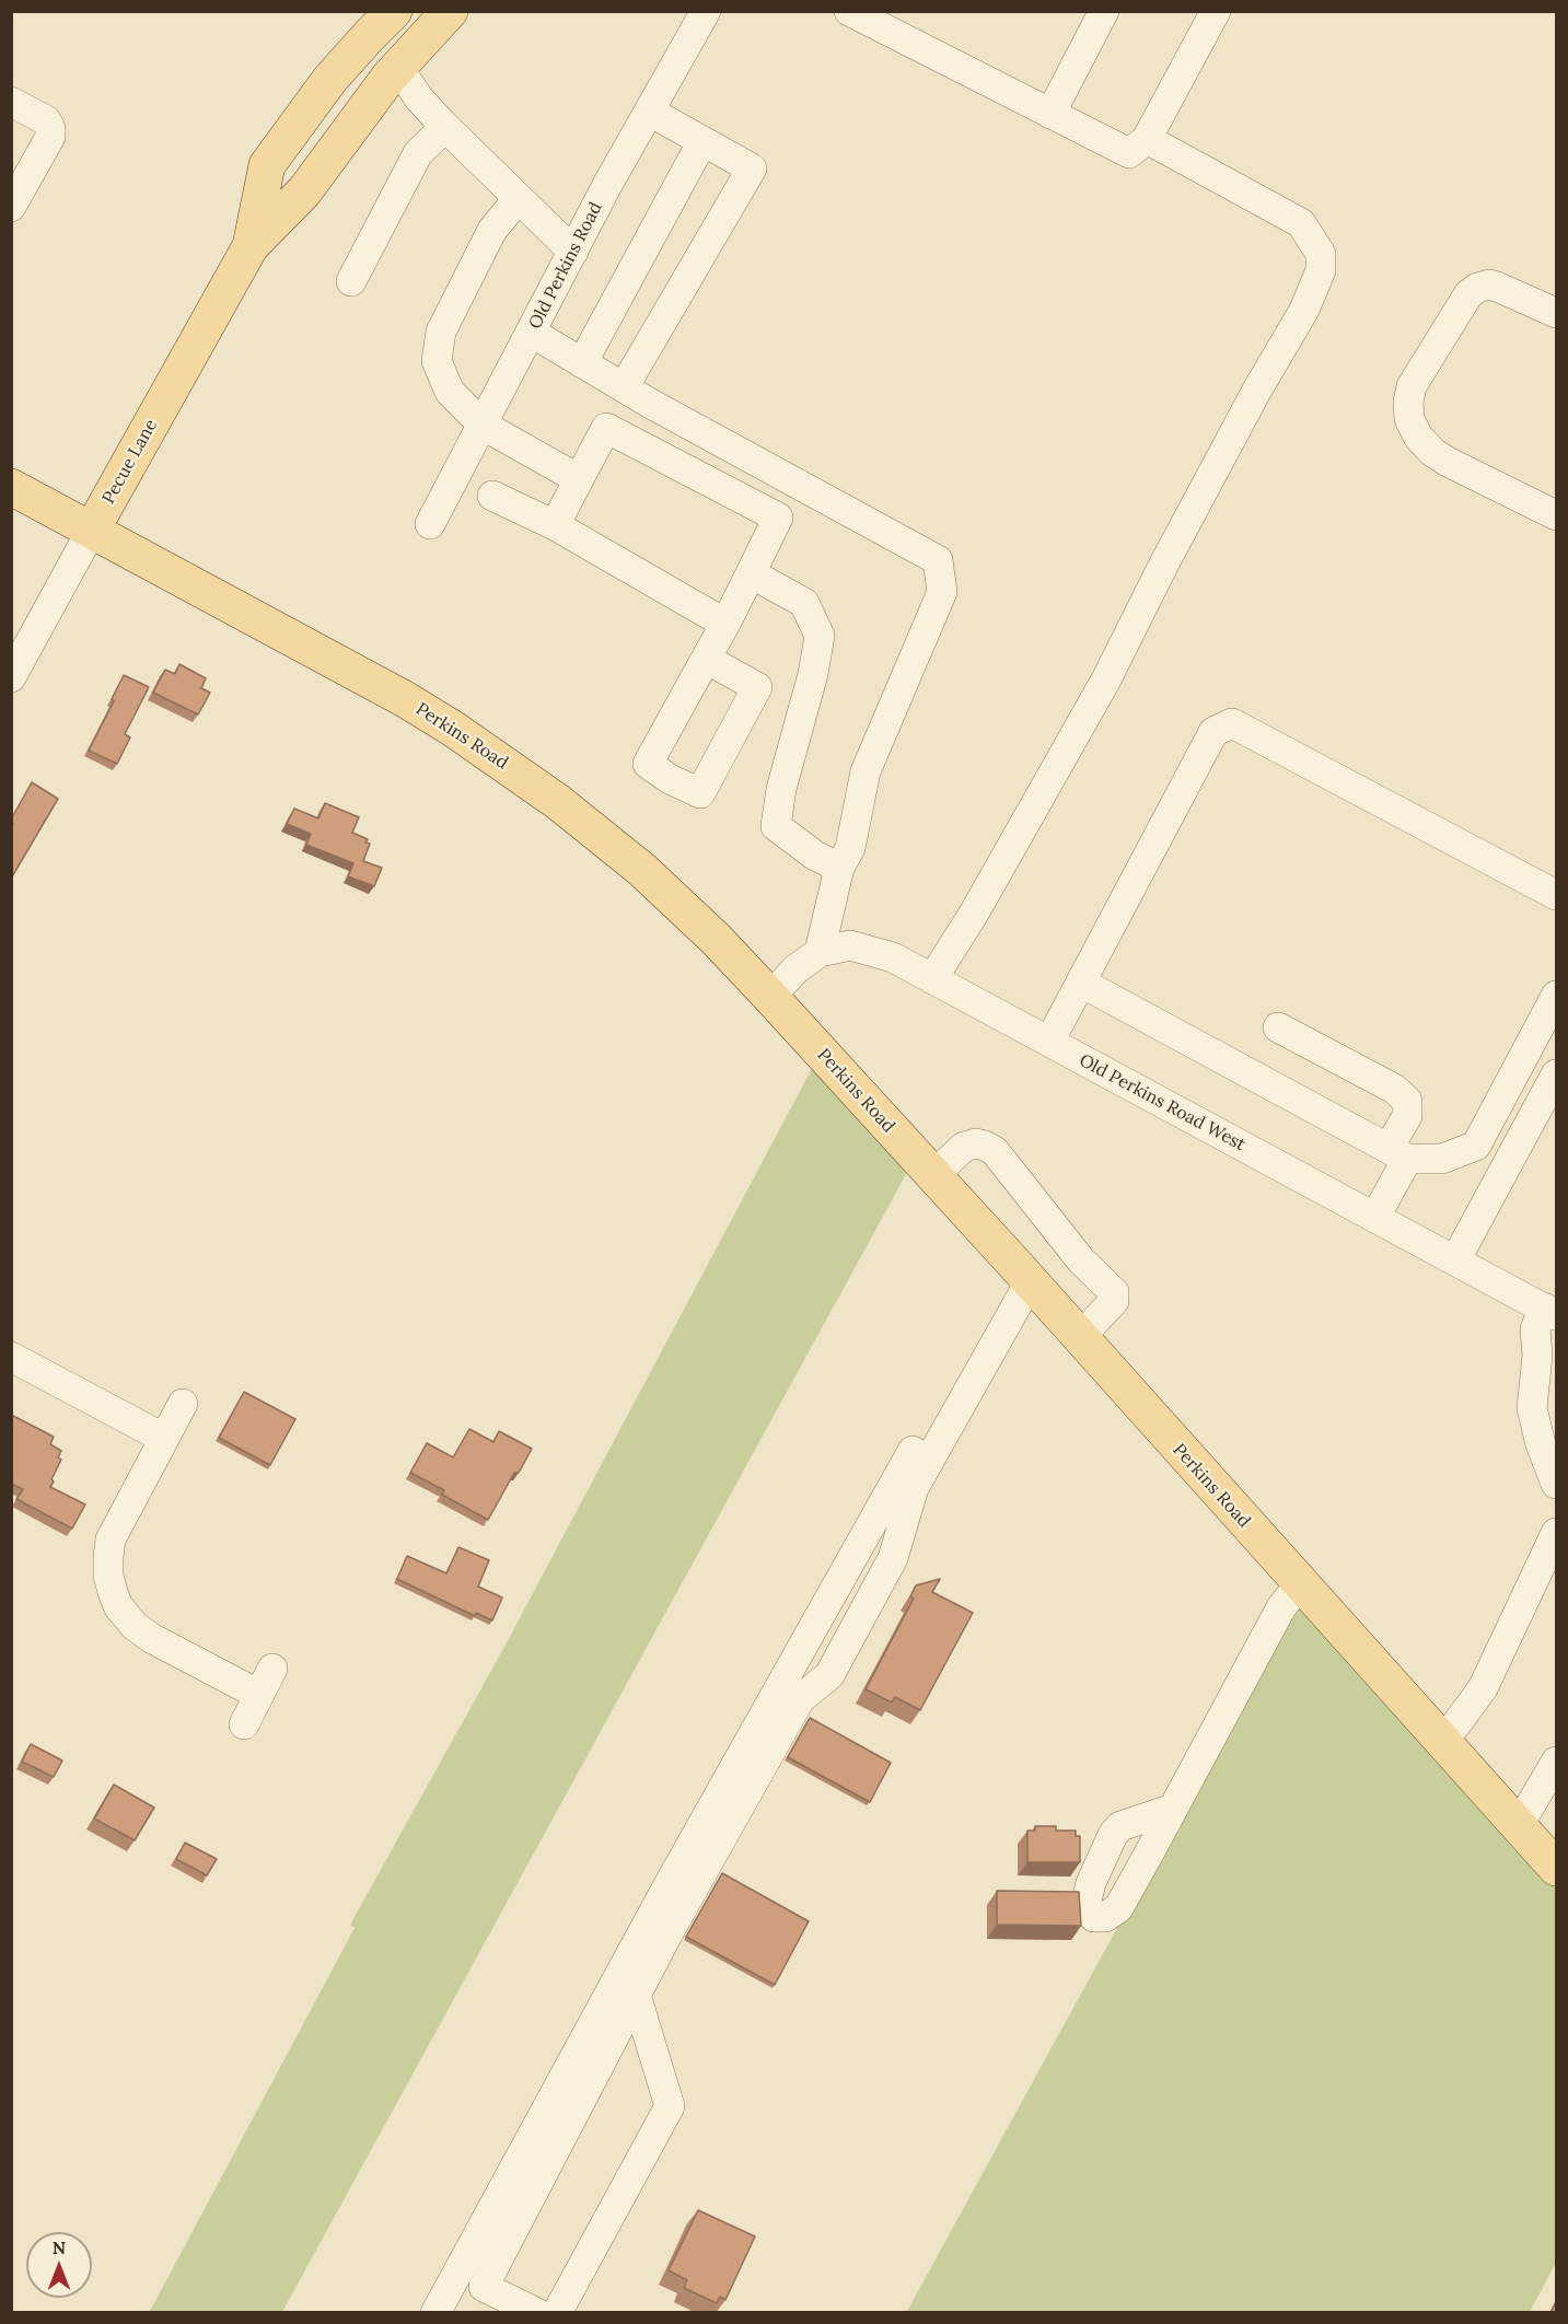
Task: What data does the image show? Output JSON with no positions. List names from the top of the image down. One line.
{"streets":{"main road":["Pecue Lane","Perkins Road"],"street":["Old Perkins Road","Old Perkins Road West"]},"crossings":[["Pecue Lane","Perkins Road"],["Perkins Road","Old Perkins Road West"]],"north":"top"}
